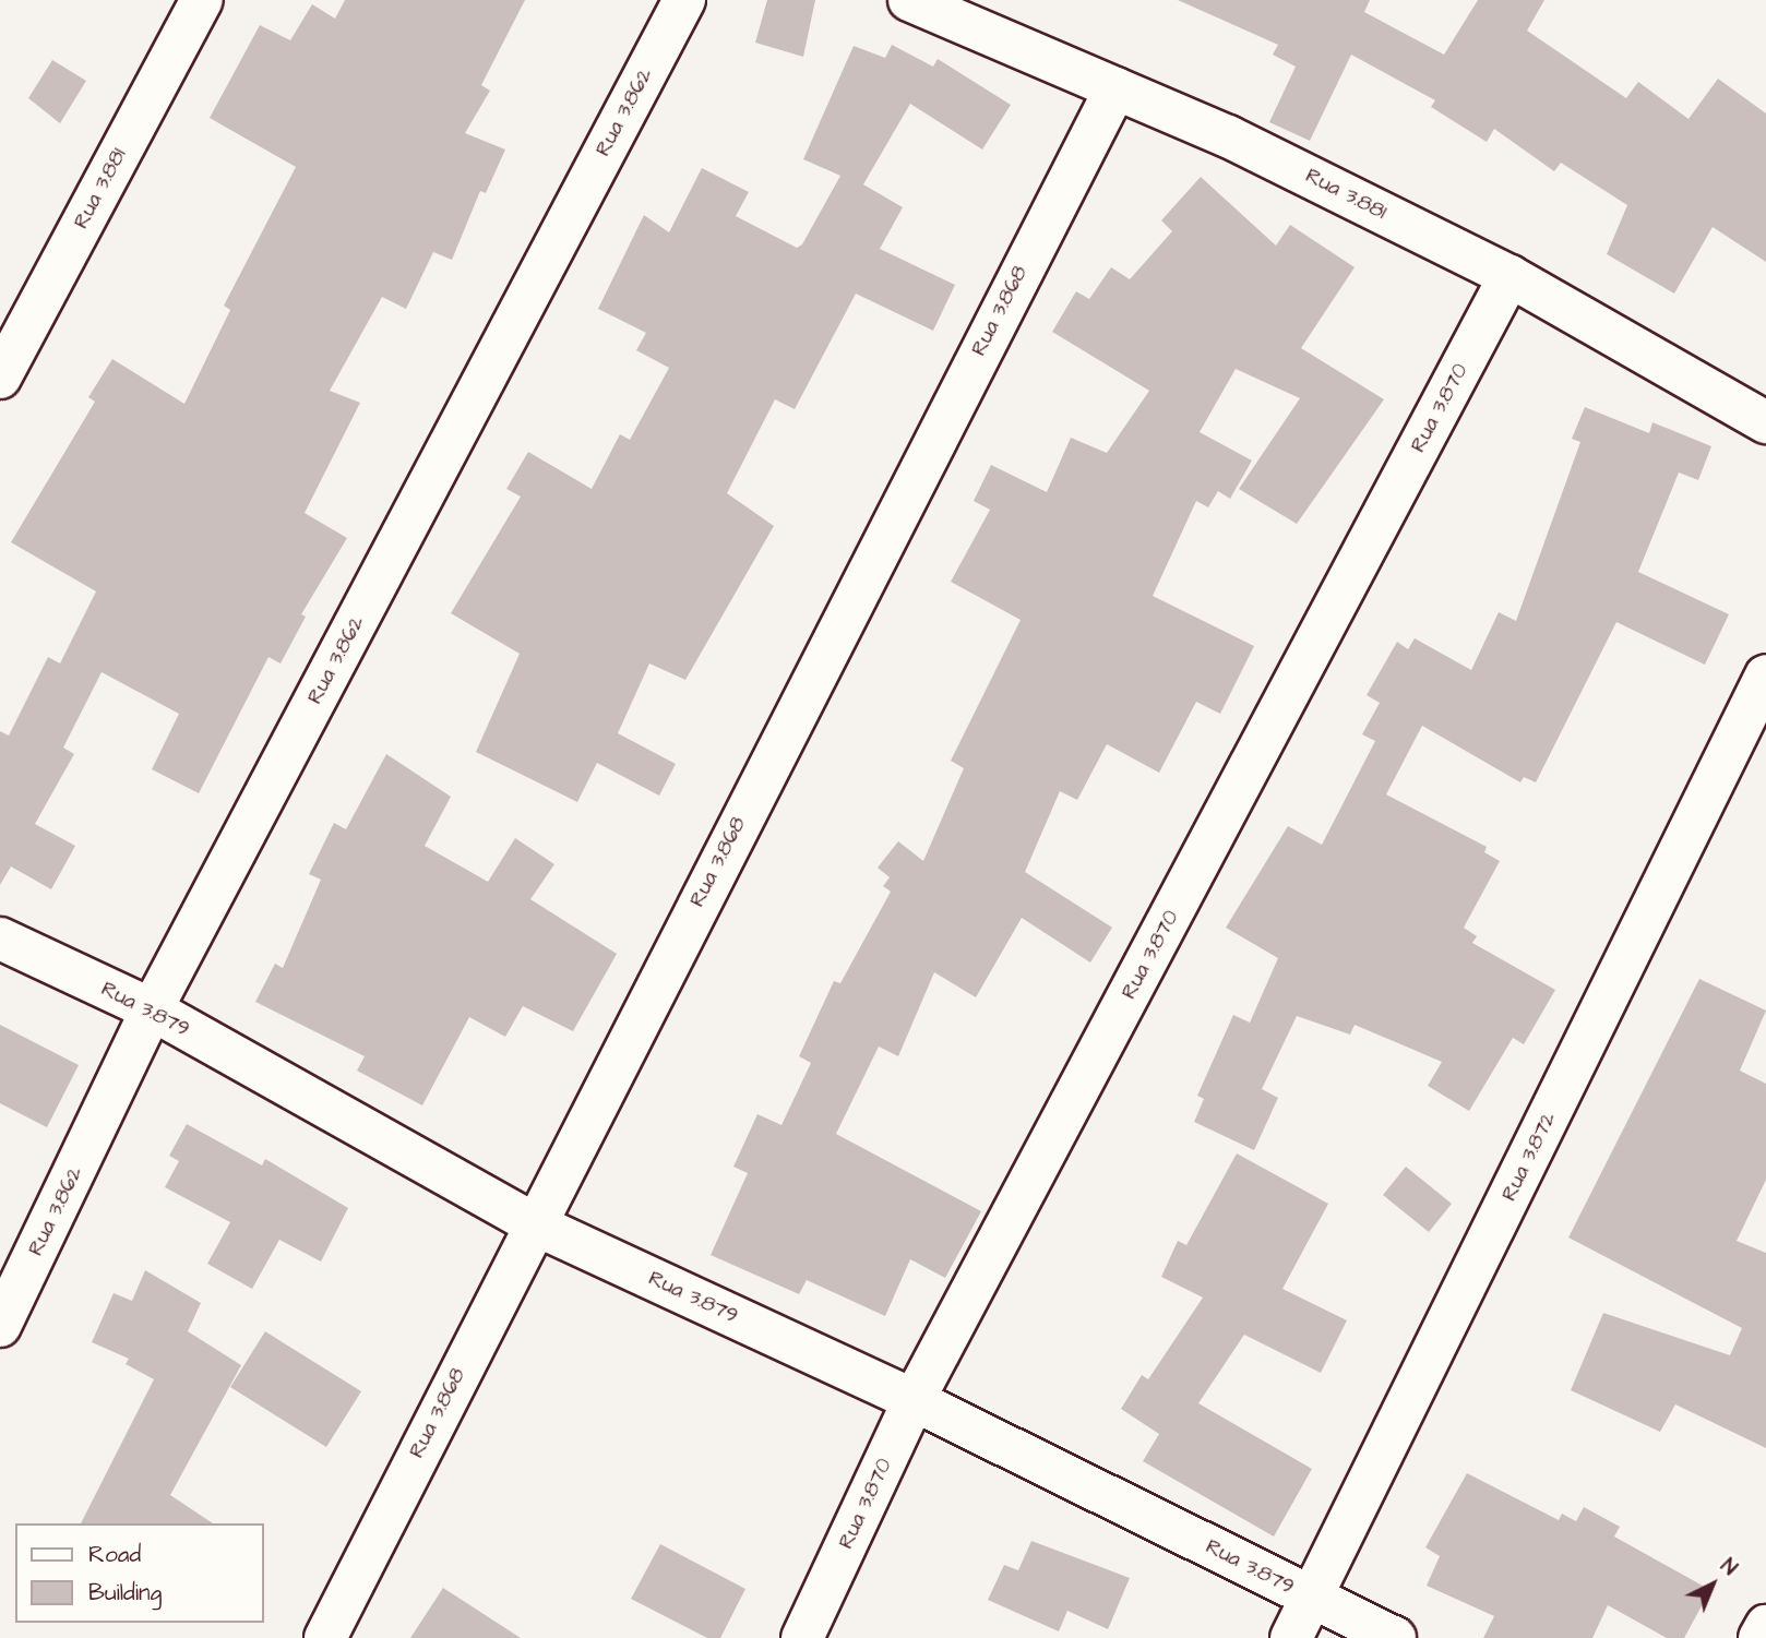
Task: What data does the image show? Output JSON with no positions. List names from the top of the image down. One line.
{"streets":{"street":["Rua 3.862","Rua 3.881","Rua 3.868","Rua 3.870","Rua 3.879","Rua 3.872"]},"crossings":[["Rua 3.862","Rua 3.879"],["Rua 3.881","Rua 3.868"],["Rua 3.881","Rua 3.870"],["Rua 3.868","Rua 3.879"],["Rua 3.870","Rua 3.879"],["Rua 3.879","Rua 3.872"]],"legend":["Road","Building"],"north":"top right"}
